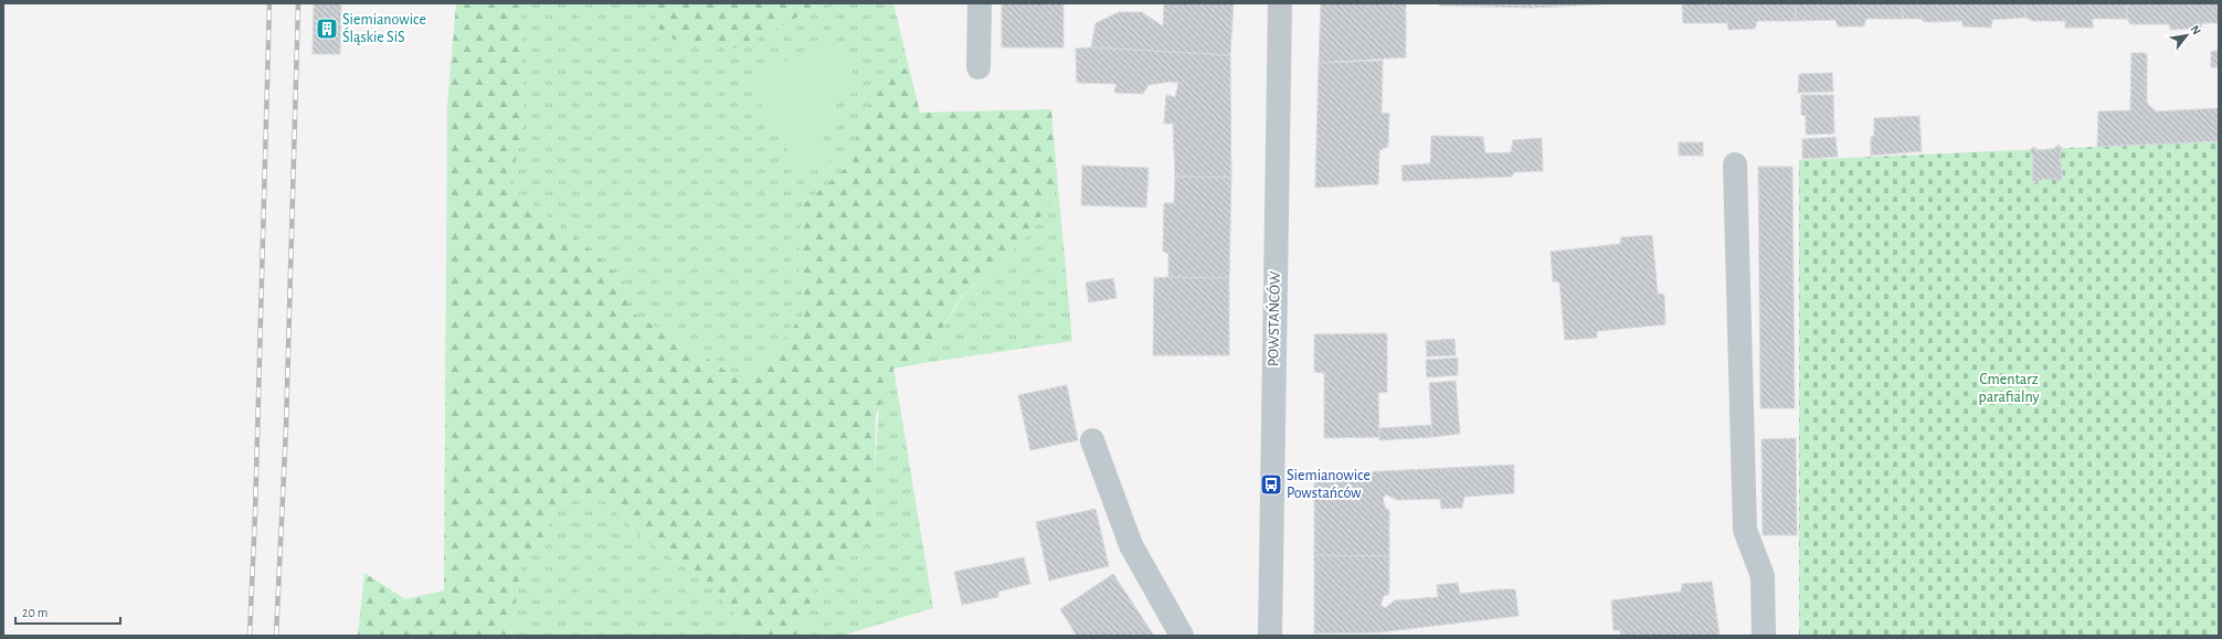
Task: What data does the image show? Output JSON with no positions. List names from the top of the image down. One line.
{"streets":{"street":["POWSTAŃCÓW"]},"parks":["Cmentarz parafialny"],"places":{"building":["Siemianowice Śląskie SiS"],"bus stop":["Siemianowice Powstańców"]},"scale_bar":"20 m","north":"top right"}
